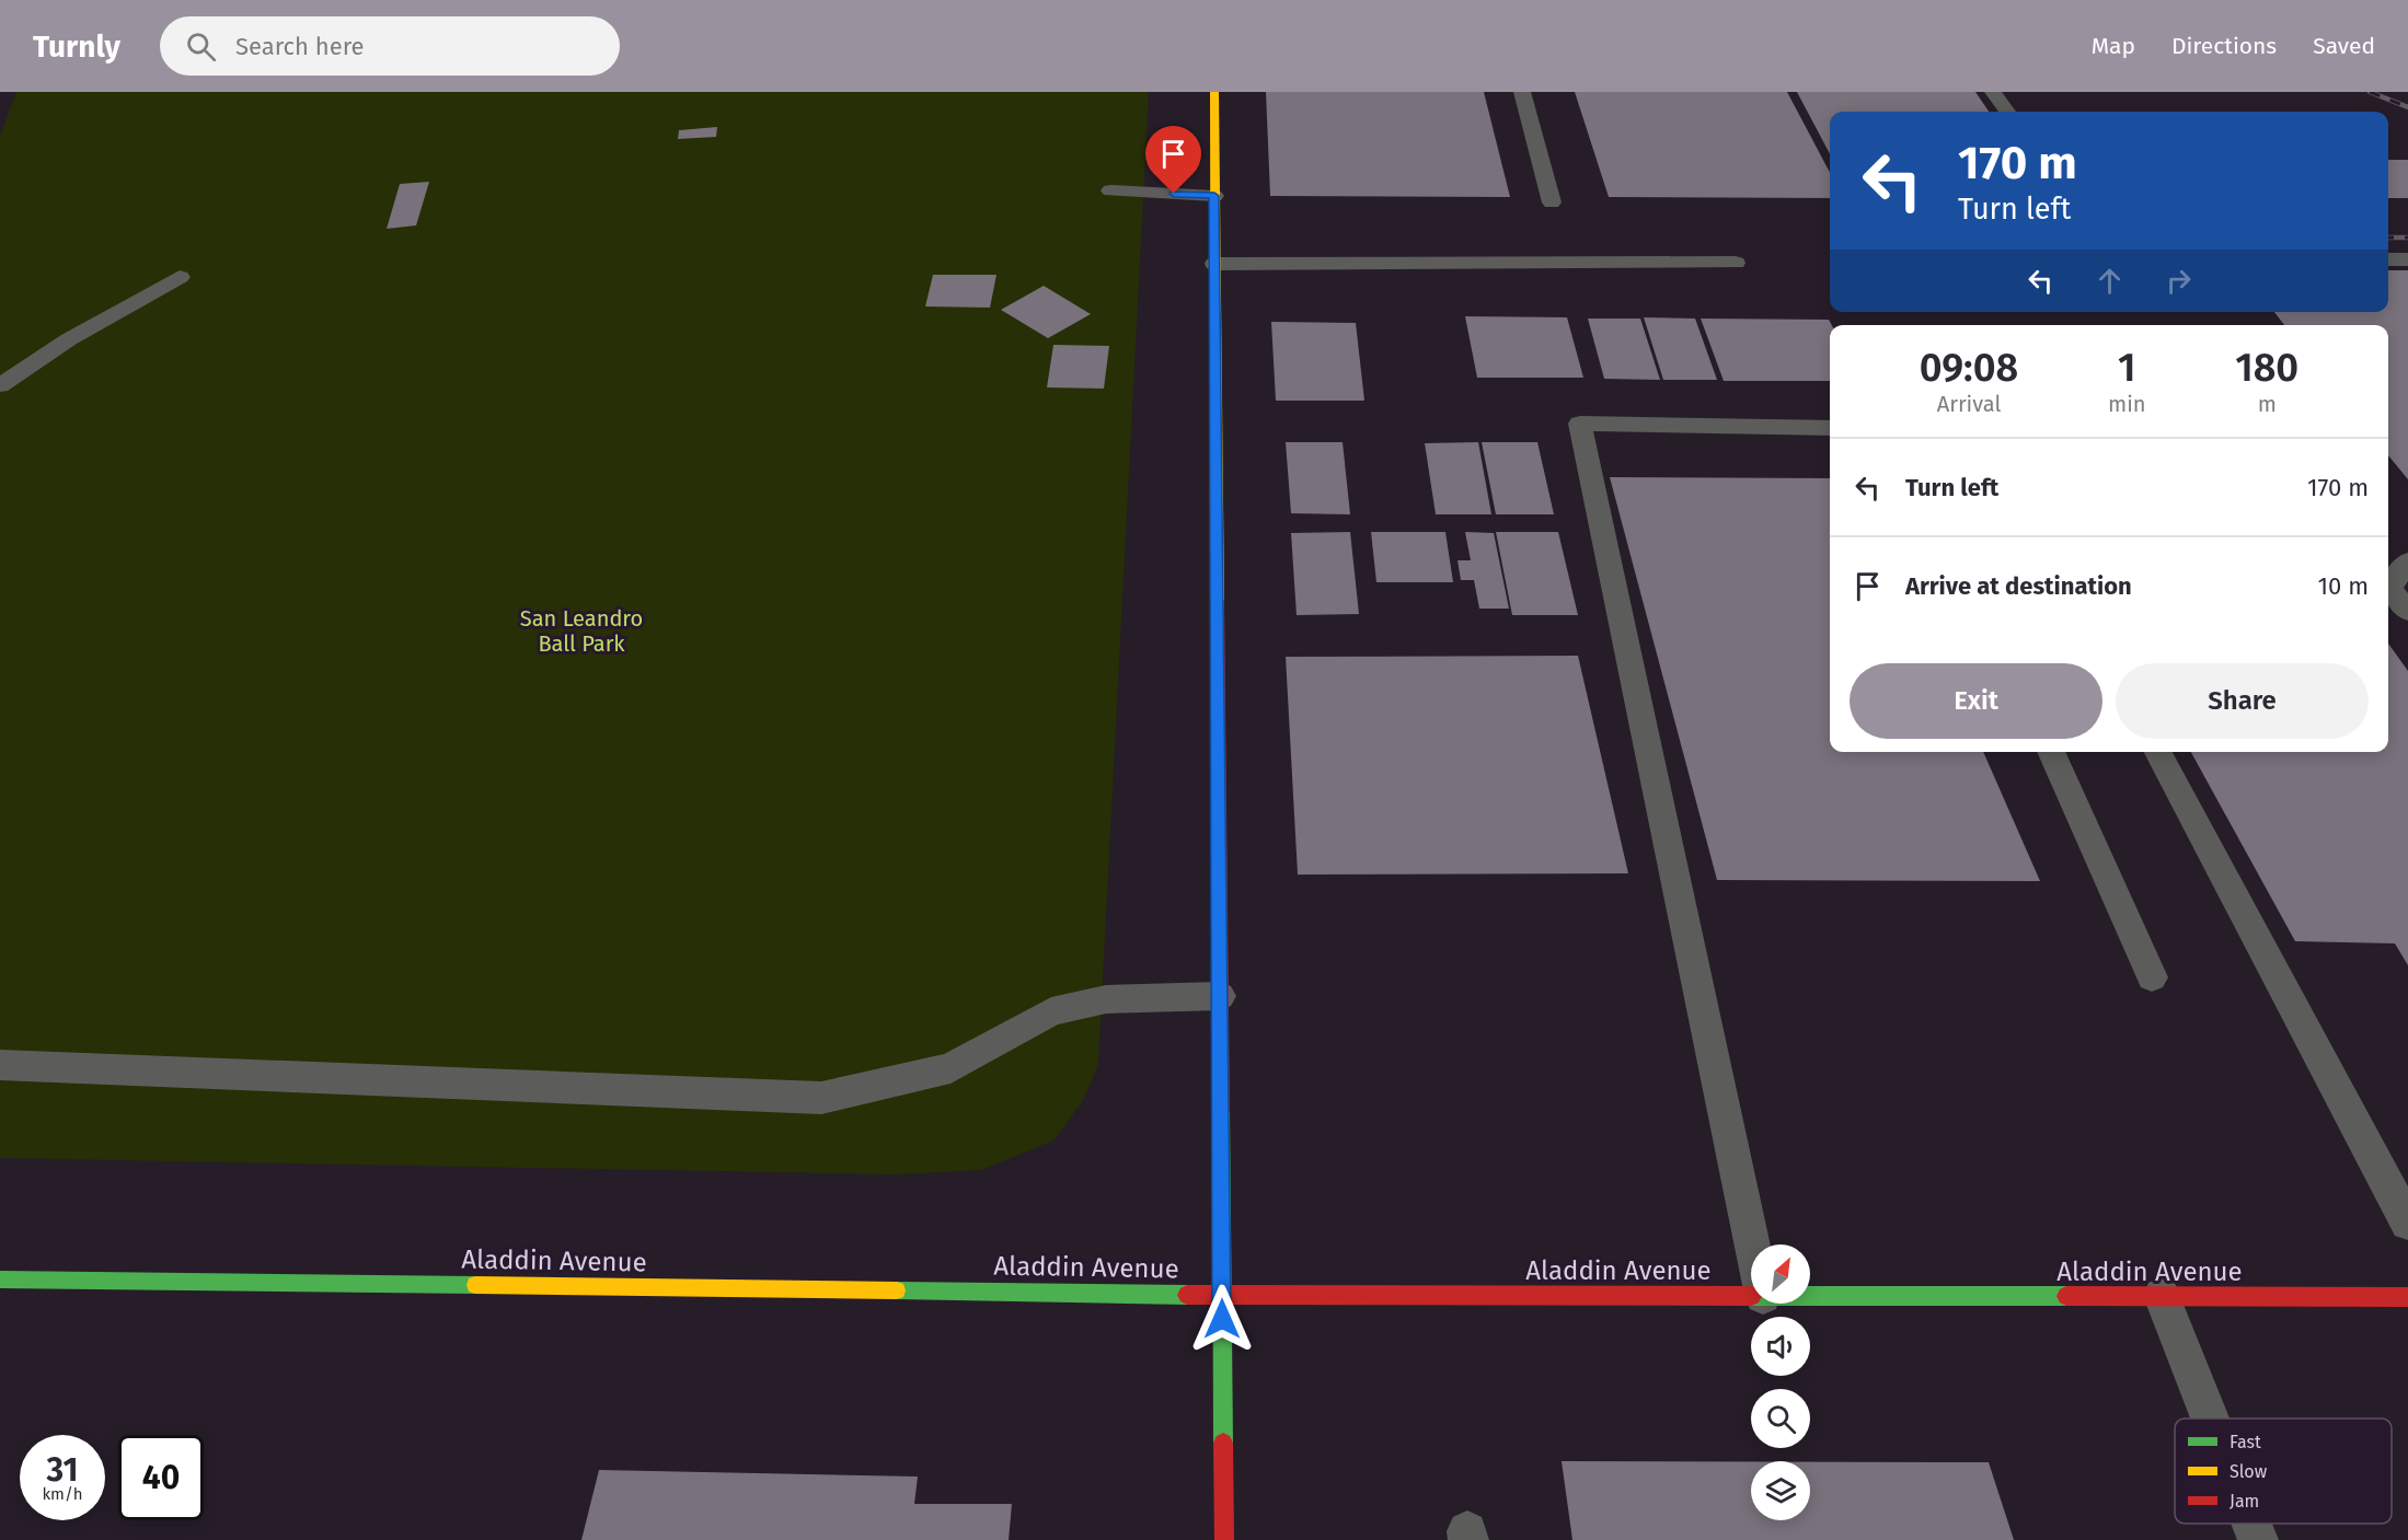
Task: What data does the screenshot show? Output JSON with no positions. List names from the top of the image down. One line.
{"streets":{"street":["Aladdin Avenue"]},"parks":["San Leandro Ball Park"],"legend":["Fast","Slow","Jam"],"north":"top right","page":{"header":"Turnly","search":"Search here","nav":["Map","Directions","Saved"],"turn":["170 m","Turn left"],"eta":["09:08","Arrival","1","min","180","m"],"list":[{"name":"Turn left","value":"170 m"},{"name":"Arrive at destination","value":"10 m"}],"buttons":["Exit","Share"],"speed":"31 km/h","limit":"40"}}
